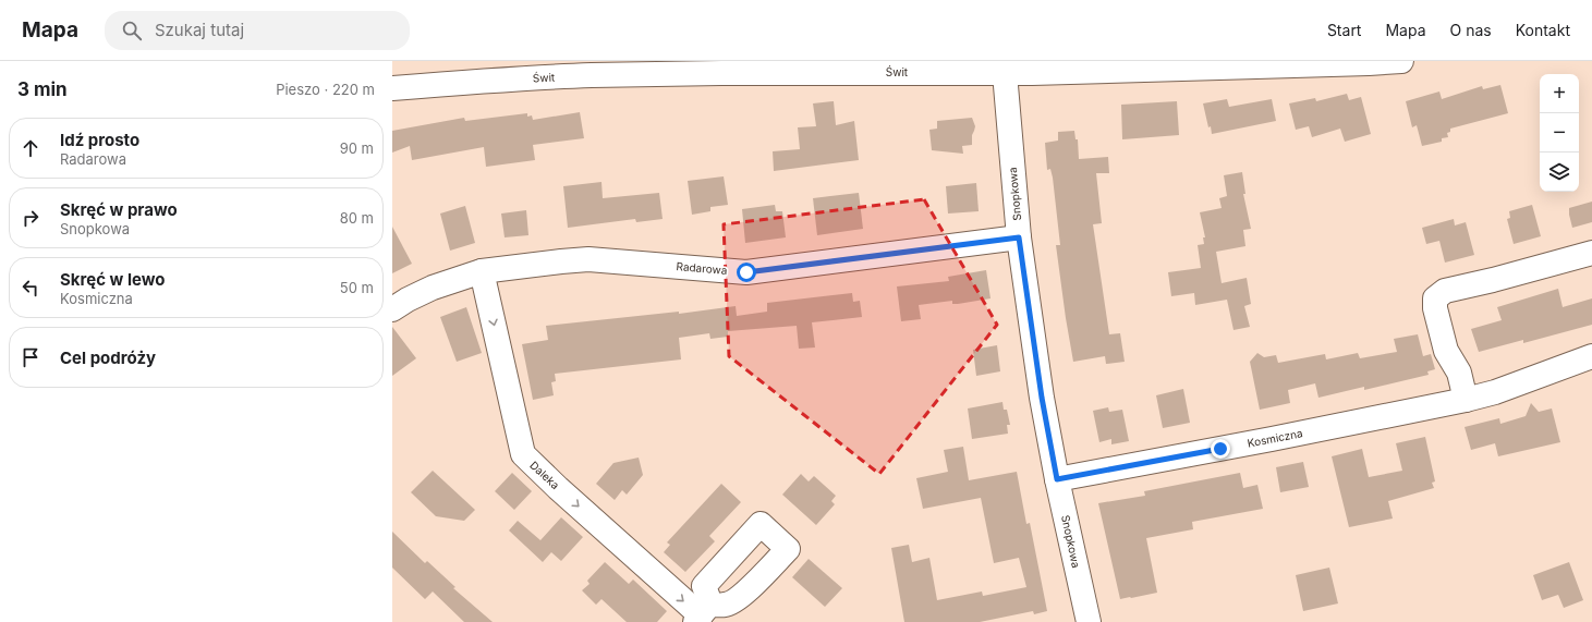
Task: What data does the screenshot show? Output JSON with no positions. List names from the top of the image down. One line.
{"streets":{"street":["Świt","Snopkowa","Radarowa","Kosmiczna","Daleka"]},"crossings":[["Świt","Snopkowa"],["Snopkowa","Radarowa"],["Snopkowa","Kosmiczna"],["Radarowa","Daleka"]],"one_way":["Daleka"],"page":{"header":"Mapa","search":"Szukaj tutaj","nav":["Start","Mapa","O nas","Kontakt"],"heading":["3 min","Pieszo · 220 m"],"map_buttons":["+","−"],"list":[["Idź prosto","Radarowa","90 m"],["Skręć w prawo","Snopkowa","80 m"],["Skręć w lewo","Kosmiczna","50 m"],"Cel podróży"]}}
